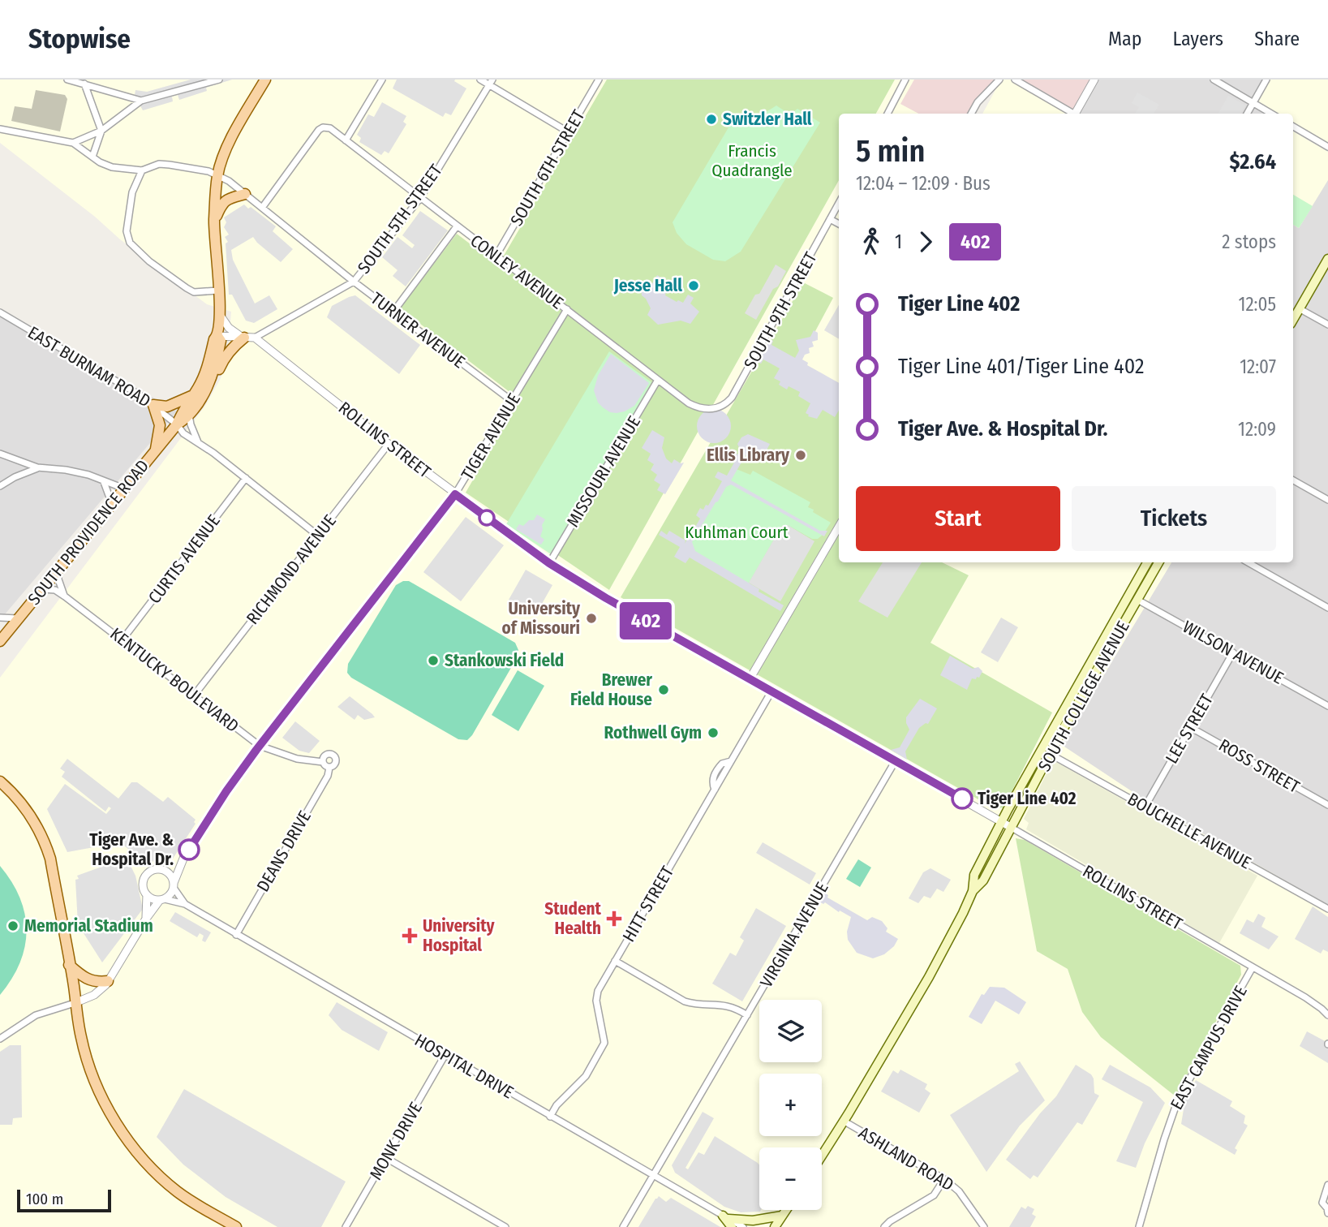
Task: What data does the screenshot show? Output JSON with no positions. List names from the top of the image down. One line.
{"streets":{"main road":["SOUTH PROVIDENCE ROAD","SOUTH COLLEGE AVENUE"],"street":["SOUTH 6TH STREET","SOUTH 5TH STREET","CONLEY AVENUE","SOUTH 9TH STREET","TURNER AVENUE","EAST BURNAM ROAD","TIGER AVENUE","ROLLINS STREET","MISSOURI AVENUE","CURTIS AVENUE","RICHMOND AVENUE","WILSON AVENUE","KENTUCKY BOULEVARD","LEE STREET","ROSS STREET","BOUCHELLE AVENUE","DEANS DRIVE","HITT STREET","VIRGINIA AVENUE","EAST CAMPUS DRIVE","HOSPITAL DRIVE","MONK DRIVE","ASHLAND ROAD"]},"crossings":[["SOUTH 6TH STREET","CONLEY AVENUE"],["SOUTH 5TH STREET","CONLEY AVENUE"],["SOUTH 5TH STREET","TURNER AVENUE"],["SOUTH 5TH STREET","ROLLINS STREET"],["CONLEY AVENUE","SOUTH 9TH STREET"],["CONLEY AVENUE","TURNER AVENUE"],["CONLEY AVENUE","TIGER AVENUE"],["CONLEY AVENUE","MISSOURI AVENUE"],["TURNER AVENUE","TIGER AVENUE"],["TURNER AVENUE","SOUTH PROVIDENCE ROAD"],["EAST BURNAM ROAD","SOUTH PROVIDENCE ROAD"],["EAST BURNAM ROAD","CURTIS AVENUE"],["EAST BURNAM ROAD","RICHMOND AVENUE"],["TIGER AVENUE","ROLLINS STREET"],["TIGER AVENUE","KENTUCKY BOULEVARD"],["TIGER AVENUE","HOSPITAL DRIVE"],["ROLLINS STREET","MISSOURI AVENUE"],["ROLLINS STREET","RICHMOND AVENUE"],["ROLLINS STREET","SOUTH COLLEGE AVENUE"],["ROLLINS STREET","HITT STREET"],["ROLLINS STREET","VIRGINIA AVENUE"],["ROLLINS STREET","EAST CAMPUS DRIVE"],["SOUTH PROVIDENCE ROAD","KENTUCKY BOULEVARD"],["CURTIS AVENUE","KENTUCKY BOULEVARD"],["RICHMOND AVENUE","KENTUCKY BOULEVARD"],["WILSON AVENUE","SOUTH COLLEGE AVENUE"],["WILSON AVENUE","LEE STREET"],["KENTUCKY BOULEVARD","DEANS DRIVE"],["SOUTH COLLEGE AVENUE","BOUCHELLE AVENUE"],["SOUTH COLLEGE AVENUE","ASHLAND ROAD"],["LEE STREET","ROSS STREET"],["LEE STREET","BOUCHELLE AVENUE"],["DEANS DRIVE","HOSPITAL DRIVE"],["HITT STREET","HOSPITAL DRIVE"],["VIRGINIA AVENUE","HOSPITAL DRIVE"],["HOSPITAL DRIVE","MONK DRIVE"]],"parks":["Francis Quadrangle","Kuhlman Court"],"places":{"other":["Switzler Hall","Jesse Hall","Ellis Library","University of Missouri","Stankowski Field","Brewer Field House","Rothwell Gym","Tiger Line 402","Tiger Ave. & Hospital Dr.","Memorial Stadium"],"health":["Student Health","University Hospital"]},"lines":["bus line 402"],"scale_bar":"100 m","page":{"header":"Stopwise","nav":["Map","Layers","Share"],"on_map":"402","heading":["5 min","12:04 – 12:09 · Bus","$2.64"],"legs":["1","402","2 stops"],"list":[{"name":"Tiger Line 402","value":"12:05"},{"name":"Tiger Line 401/Tiger Line 402","value":"12:07"},{"name":"Tiger Ave. & Hospital Dr.","value":"12:09"}],"buttons":["Start","Tickets"],"map_buttons":["+","−"],"scale":"100 m"}}
